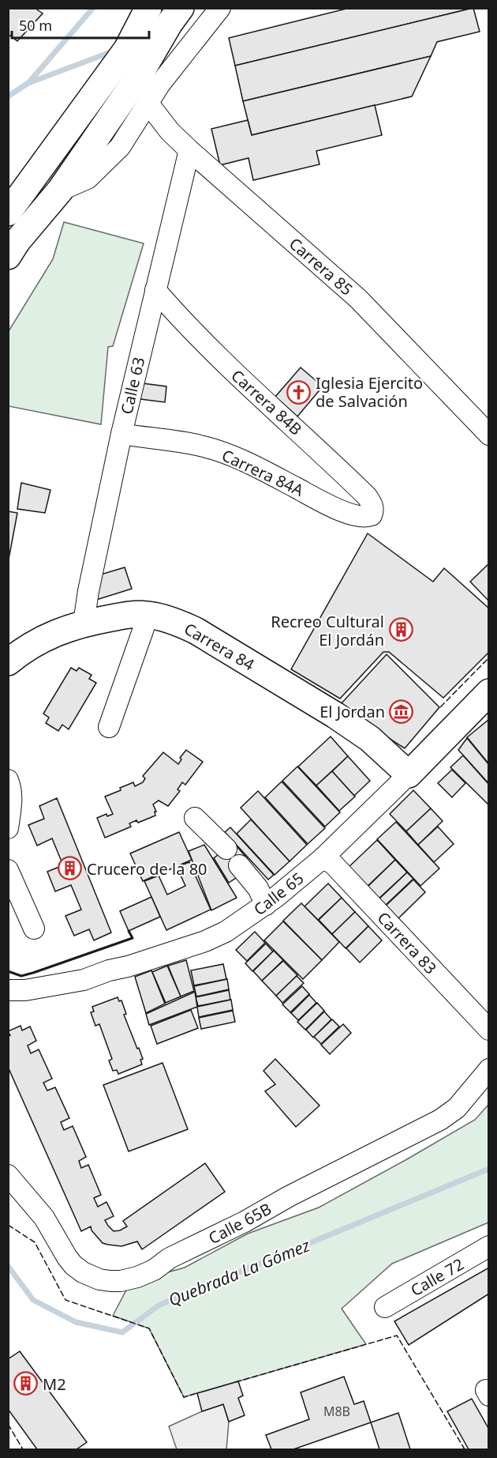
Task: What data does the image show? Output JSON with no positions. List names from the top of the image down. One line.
{"streets":{"main road":["Carrera 84","Calle 65"],"street":["Carrera 85","Calle 63","Carrera 84B","Carrera 84A","Carrera 83","Calle 65B","Calle 72"]},"crossings":[["Carrera 85","Calle 63"],["Calle 63","Carrera 84B"],["Calle 63","Carrera 84A"],["Calle 63","Carrera 84"],["Carrera 84B","Carrera 84A"],["Carrera 84","Calle 65"],["Calle 65","Carrera 83"]],"water":["Quebrada La Gómez"],"places":{"church":["Iglesia Ejercito de Salvación"],"building":["Recreo Cultural El Jordán","Crucero de la 80","M2"],"museum":["El Jordan"]},"house_numbers":["M8B"],"scale_bar":"50 m"}
